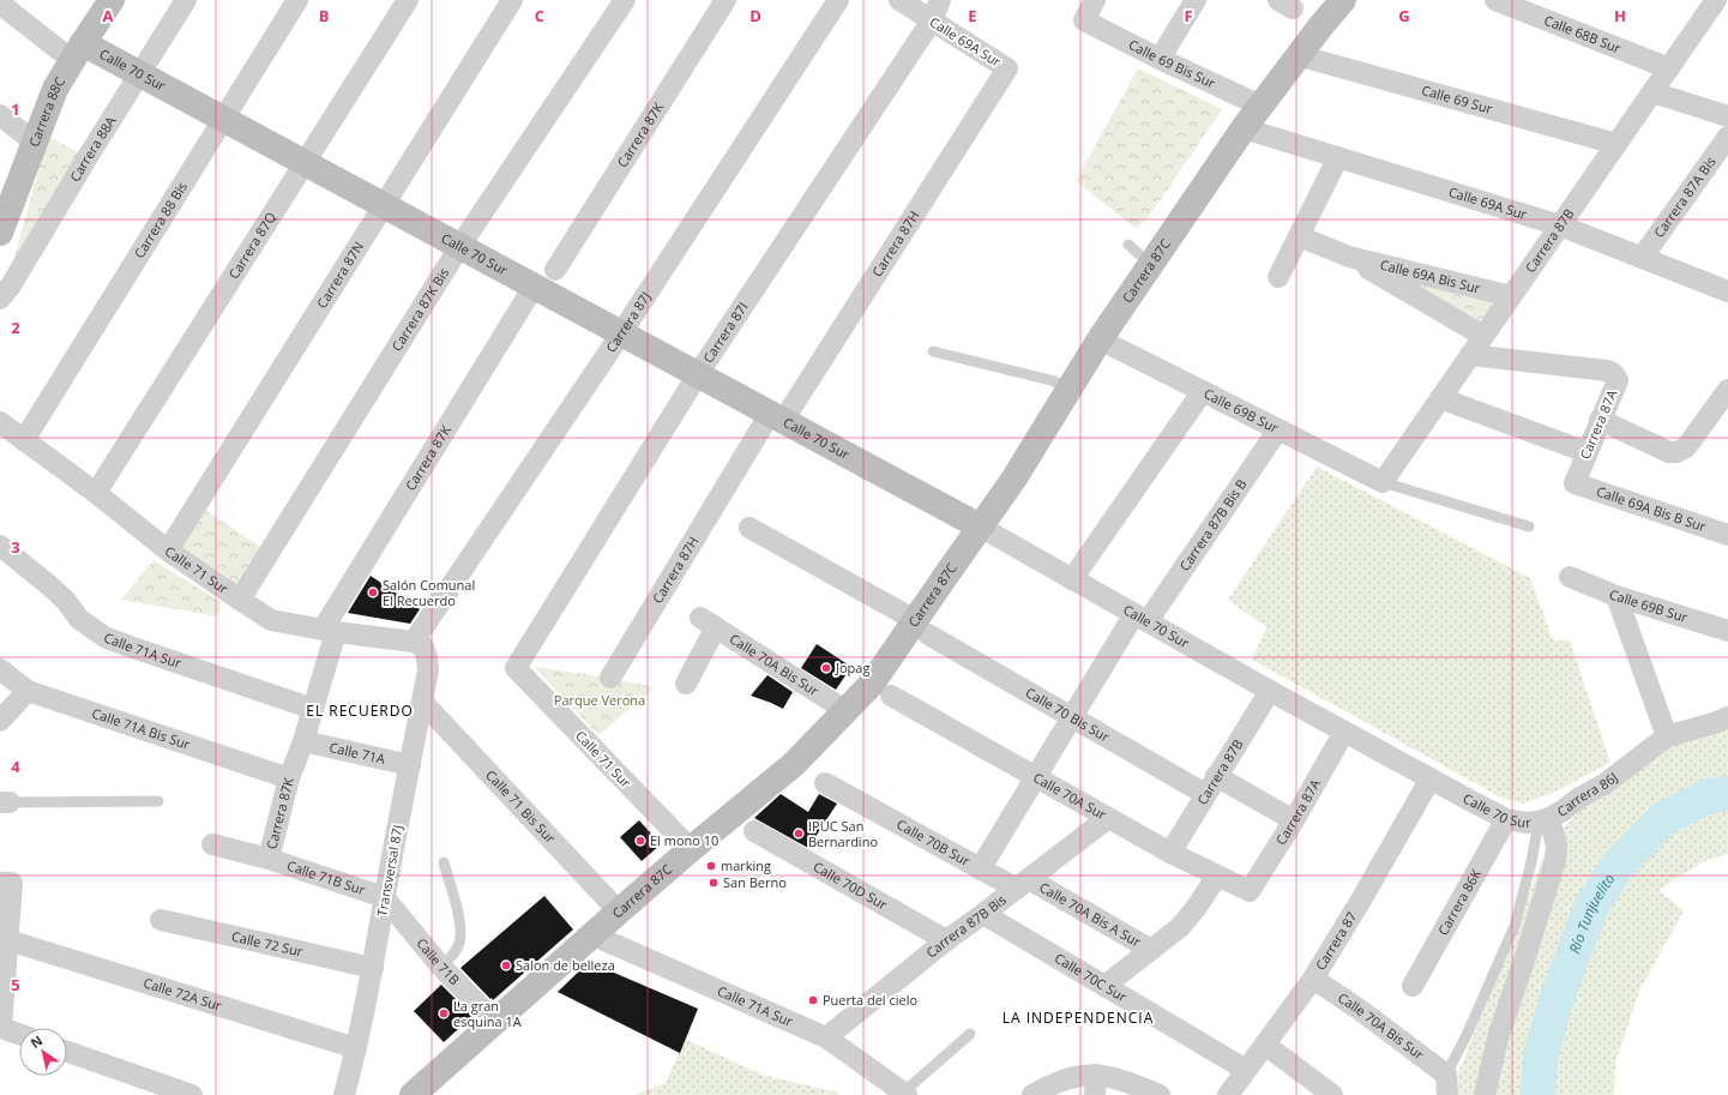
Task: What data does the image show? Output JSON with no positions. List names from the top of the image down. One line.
{"streets":{"street":["Calle 68B Sur","Calle 69A Sur","Calle 69 Bis Sur","Calle 70 Sur","Calle 69 Sur","Carrera 88C","Carrera 87K","Carrera 88A","Carrera 87A Bis","Carrera 88 Bis","Carrera 87B","Carrera 87H","Carrera 87Q","Carrera 87C","Carrera 87N","Calle 69A Bis Sur","Carrera 87K Bis","Carrera 87J","Carrera 87I","Calle 69B Sur","Carrera 87A","Calle 69A Bis B Sur","Carrera 87B Bis B","Calle 71 Sur","Calle 71A Sur","Calle 70A Bis Sur","Calle 70 Bis Sur","Calle 71A Bis Sur","Calle 71A","Carrera 86J","Calle 70A Sur","Calle 71 Bis Sur","Calle 70B Sur","Transversal 87J","Calle 71B Sur","Calle 70D Sur","Carrera 86K","Calle 70A Bis A Sur","Carrera 87B Bis","Carrera 87","Calle 72 Sur","Calle 71B","Calle 70C Sur","Calle 72A Sur"]},"crossings":[["Calle 68B Sur","Carrera 87B"],["Calle 69A Sur","Carrera 87A Bis"],["Calle 69A Sur","Carrera 87B"],["Calle 69A Sur","Carrera 87H"],["Calle 69A Sur","Carrera 87C"],["Calle 69A Sur","Carrera 87I"],["Calle 69 Bis Sur","Carrera 87C"],["Calle 70 Sur","Carrera 88C"],["Calle 70 Sur","Carrera 87K"],["Calle 70 Sur","Carrera 88A"],["Calle 70 Sur","Carrera 88 Bis"],["Calle 70 Sur","Carrera 87B"],["Calle 70 Sur","Carrera 87H"],["Calle 70 Sur","Carrera 87Q"],["Calle 70 Sur","Carrera 87C"],["Calle 70 Sur","Carrera 87N"],["Calle 70 Sur","Carrera 87K Bis"],["Calle 70 Sur","Carrera 87J"],["Calle 70 Sur","Carrera 87I"],["Calle 70 Sur","Carrera 87A"],["Calle 70 Sur","Carrera 87B Bis B"],["Calle 70 Sur","Carrera 86J"],["Calle 70 Sur","Carrera 86K"],["Calle 70 Sur","Carrera 87"],["Calle 69 Sur","Carrera 87B"],["Calle 69 Sur","Carrera 87C"],["Carrera 87K","Calle 71 Sur"],["Carrera 87K","Calle 71A Sur"],["Carrera 87K","Calle 71A Bis Sur"],["Carrera 87K","Calle 71A"],["Carrera 87K","Calle 71B Sur"],["Carrera 88 Bis","Calle 71 Sur"],["Carrera 87B","Calle 69A Bis Sur"],["Carrera 87B","Calle 69B Sur"],["Carrera 87B","Carrera 87A"],["Carrera 87B","Calle 70 Bis Sur"],["Carrera 87B","Calle 70A Sur"],["Carrera 87Q","Calle 71 Sur"],["Carrera 87C","Calle 69B Sur"],["Carrera 87C","Calle 71 Sur"],["Carrera 87C","Calle 71A Sur"],["Carrera 87C","Calle 70A Bis Sur"],["Carrera 87C","Calle 70 Bis Sur"],["Carrera 87C","Calle 71 Bis Sur"],["Carrera 87C","Calle 71B"],["Carrera 87N","Calle 71 Sur"],["Carrera 87K Bis","Calle 71 Sur"],["Carrera 87J","Calle 71 Sur"],["Carrera 87J","Transversal 87J"],["Carrera 87I","Calle 71 Sur"],["Calle 69B Sur","Carrera 87B Bis B"],["Carrera 87A","Calle 69A Bis B Sur"],["Carrera 87A","Calle 70 Bis Sur"],["Carrera 87A","Calle 70A Sur"],["Carrera 87B Bis B","Calle 70 Bis Sur"],["Carrera 87B Bis B","Calle 70A Sur"],["Carrera 87B Bis B","Calle 70B Sur"],["Calle 71 Sur","Transversal 87J"],["Calle 71A Sur","Carrera 87B Bis"],["Calle 70A Bis Sur","Carrera 87"],["Calle 71A","Transversal 87J"],["Calle 70A Sur","Carrera 87B Bis"],["Calle 71 Bis Sur","Transversal 87J"],["Calle 70B Sur","Calle 70A Bis A Sur"],["Calle 70B Sur","Carrera 87B Bis"],["Transversal 87J","Calle 71B Sur"],["Transversal 87J","Calle 72 Sur"],["Transversal 87J","Calle 71B"],["Transversal 87J","Calle 72A Sur"],["Calle 71B Sur","Calle 71B"],["Calle 70D Sur","Carrera 87B Bis"],["Calle 70A Bis A Sur","Carrera 87B Bis"],["Carrera 87B Bis","Calle 70C Sur"],["Carrera 87","Calle 70C Sur"]],"districts":["EL RECUERDO","LA INDEPENDENCIA"],"water":["Río Tunjuelito"],"parks":["Parque Verona"],"places":["Salón Comunal El Recuerdo","Jopag","IPUC San Bernardino","El mono 10","marking","San Berno","Salon de belleza","Puerta del cielo","La gran esquina 1A"],"north":"top left","grid":{"columns":["A","B","C","D","E","F","G","H"],"rows":["1","2","3","4","5"]}}
